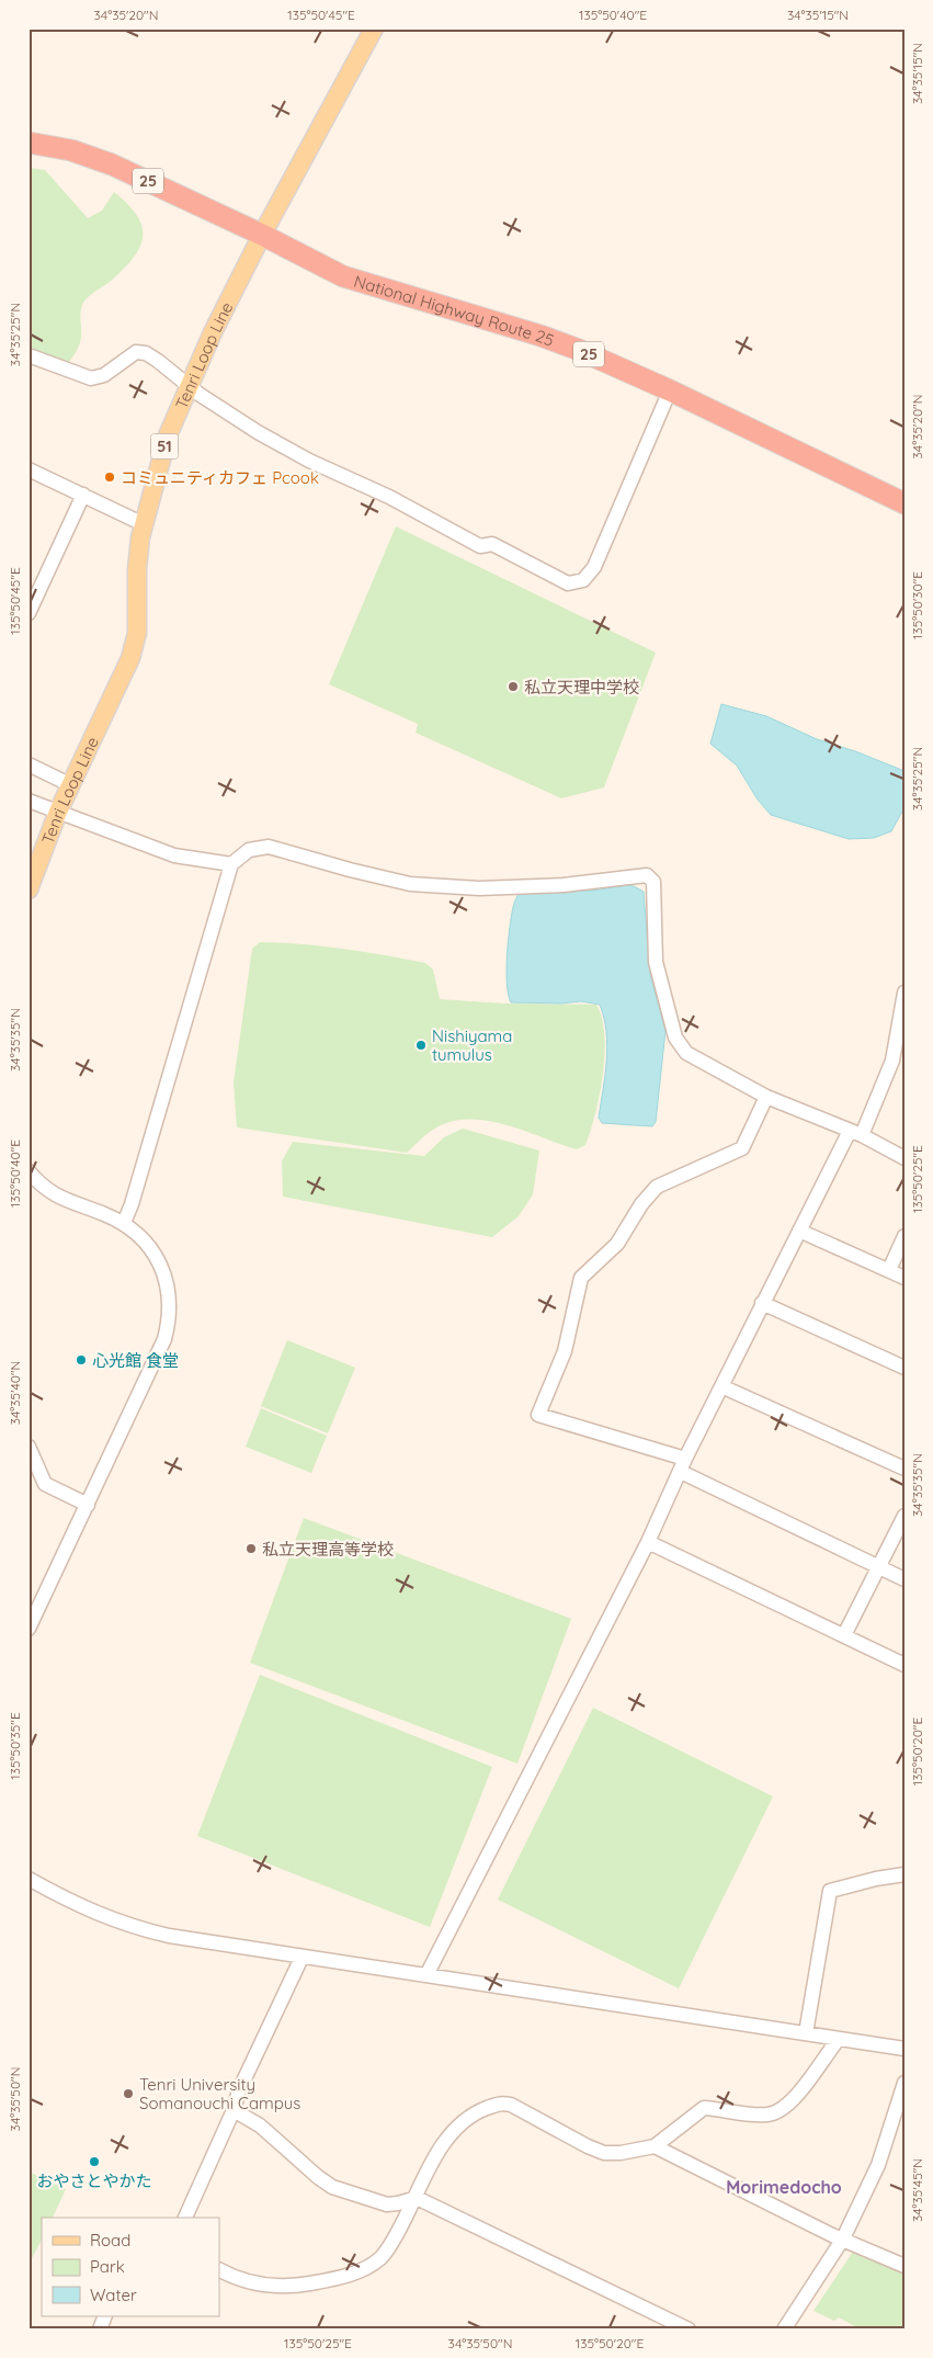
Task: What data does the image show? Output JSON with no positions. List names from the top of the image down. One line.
{"streets":{"highway":["25","National Highway Route 25"],"main road":["Tenri Loop Line","51"]},"crossings":[["National Highway Route 25","Tenri Loop Line"]],"districts":["Morimedocho"],"places":["コミュニティカフェ Pcook","私立天理中学校","Nishiyama tumulus","心光館 食堂","私立天理高等学校","Tenri University Somanouchi Campus","おやさとやかた"],"legend":["Road","Park","Water"],"coordinates":["34°35'20\"N","135°50'45\"E","135°50'40\"E","34°35'15\"N","34°35'25\"N","135°50'30\"E","34°35'35\"N","135°50'25\"E","34°35'40\"N","135°50'35\"E","135°50'20\"E","34°35'50\"N","34°35'45\"N"]}
